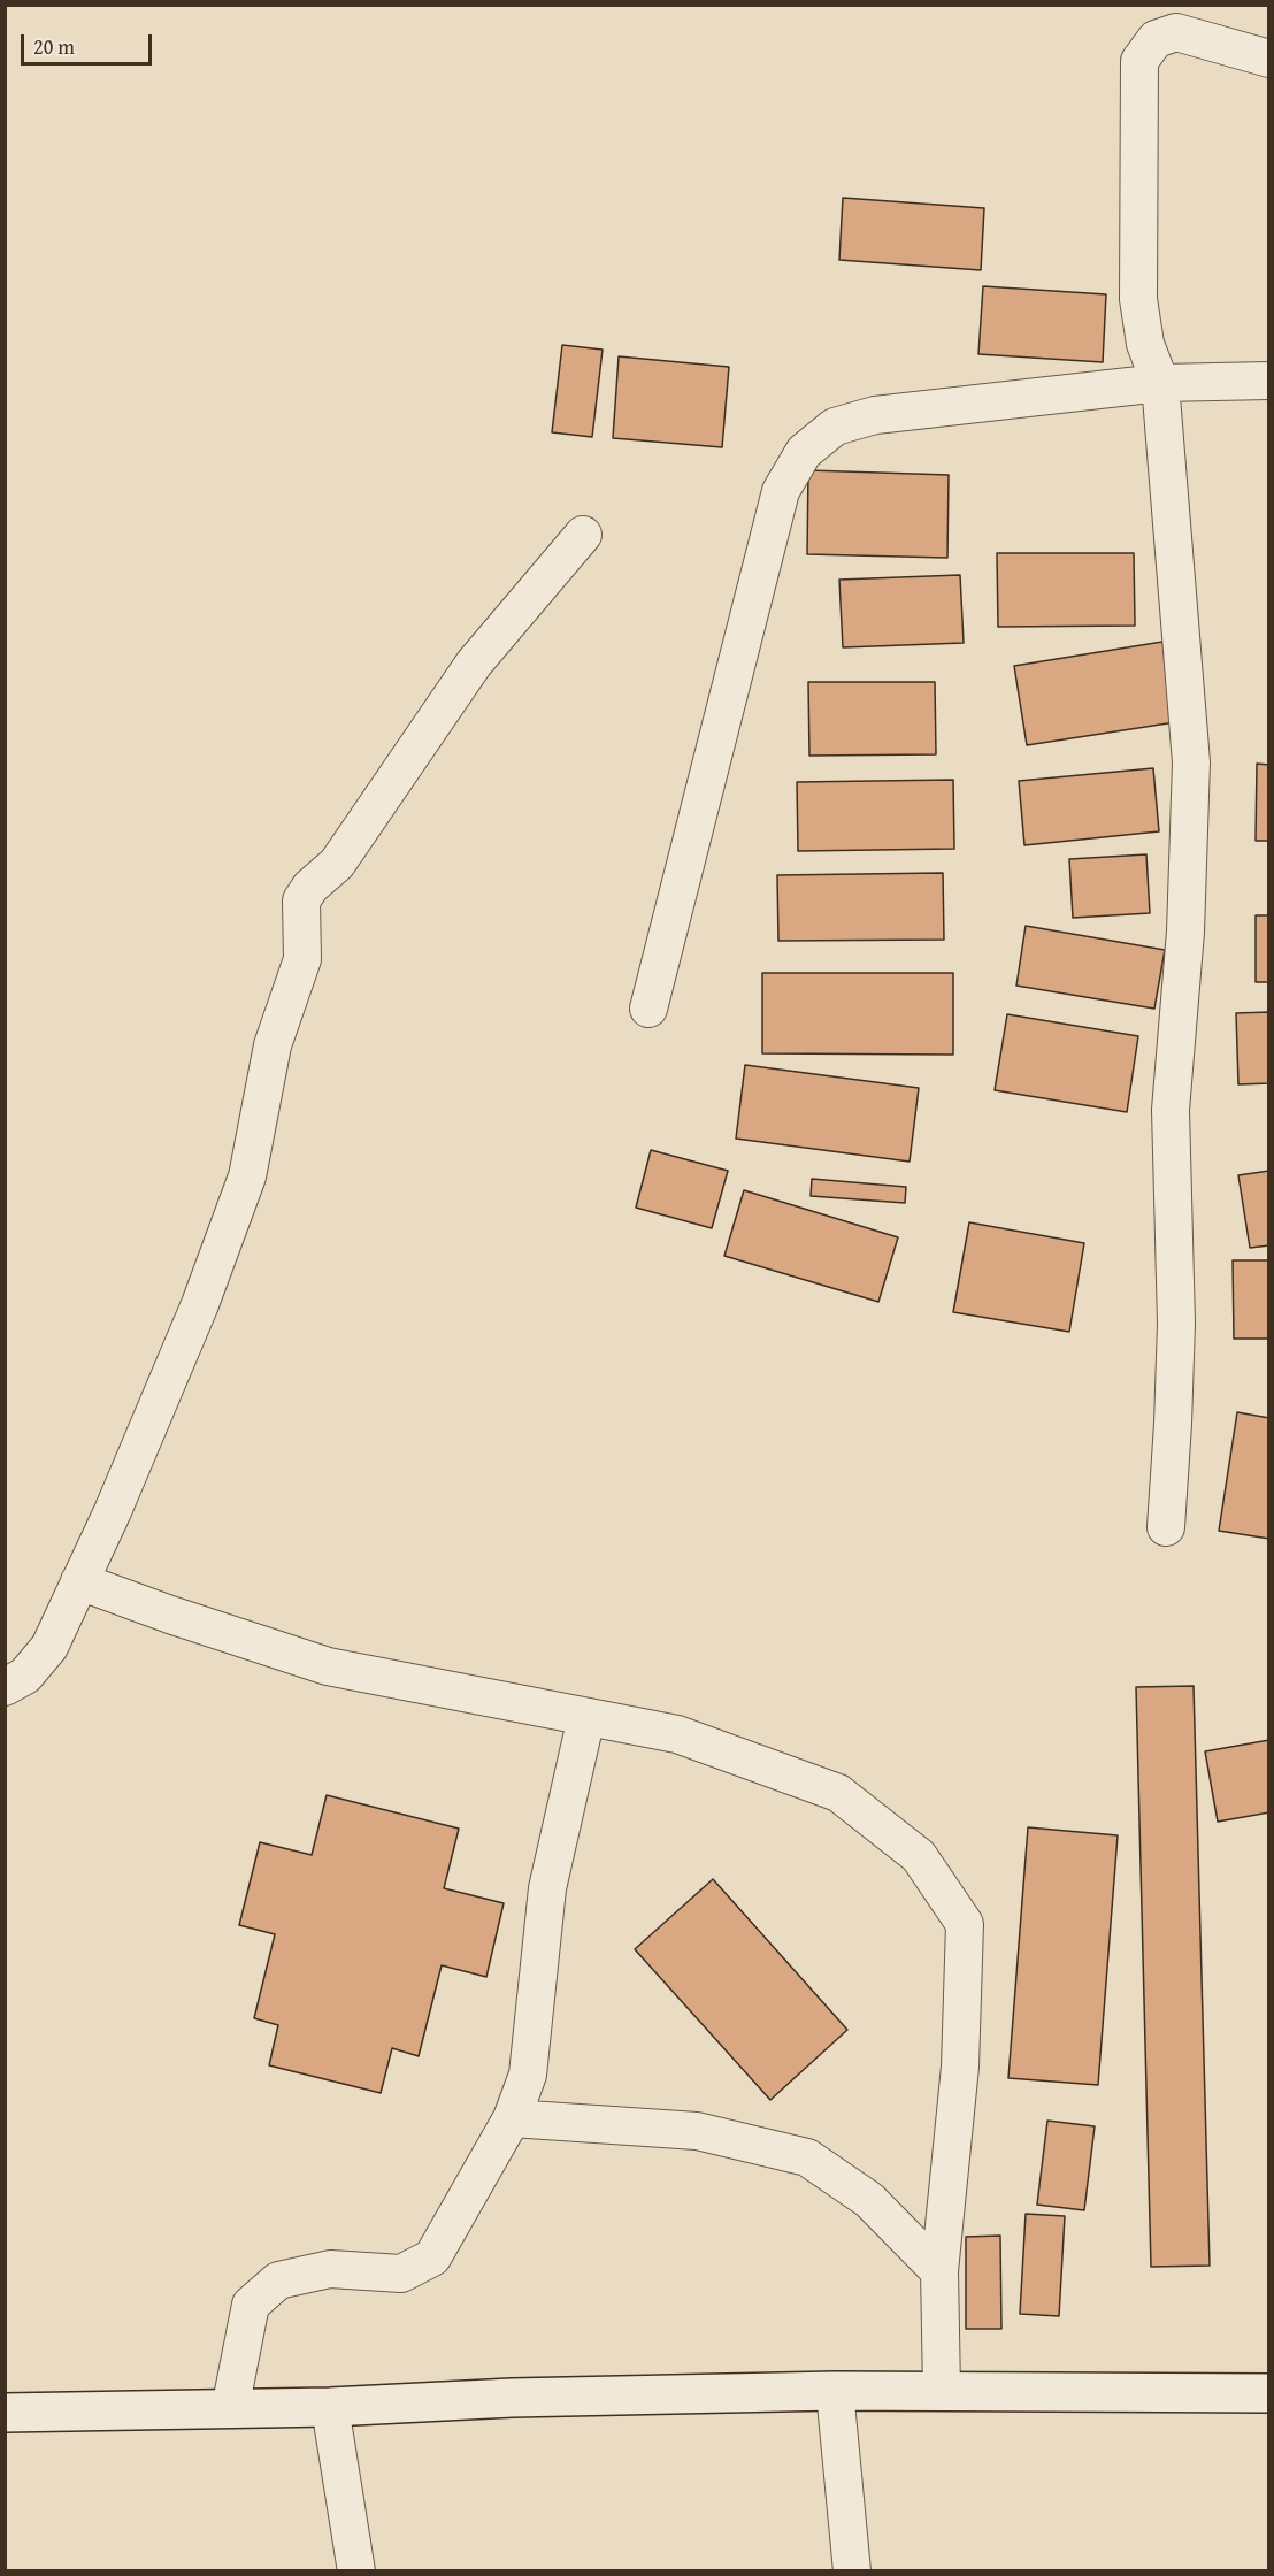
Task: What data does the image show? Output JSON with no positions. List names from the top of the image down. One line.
{"scale_bar":"20 m"}
